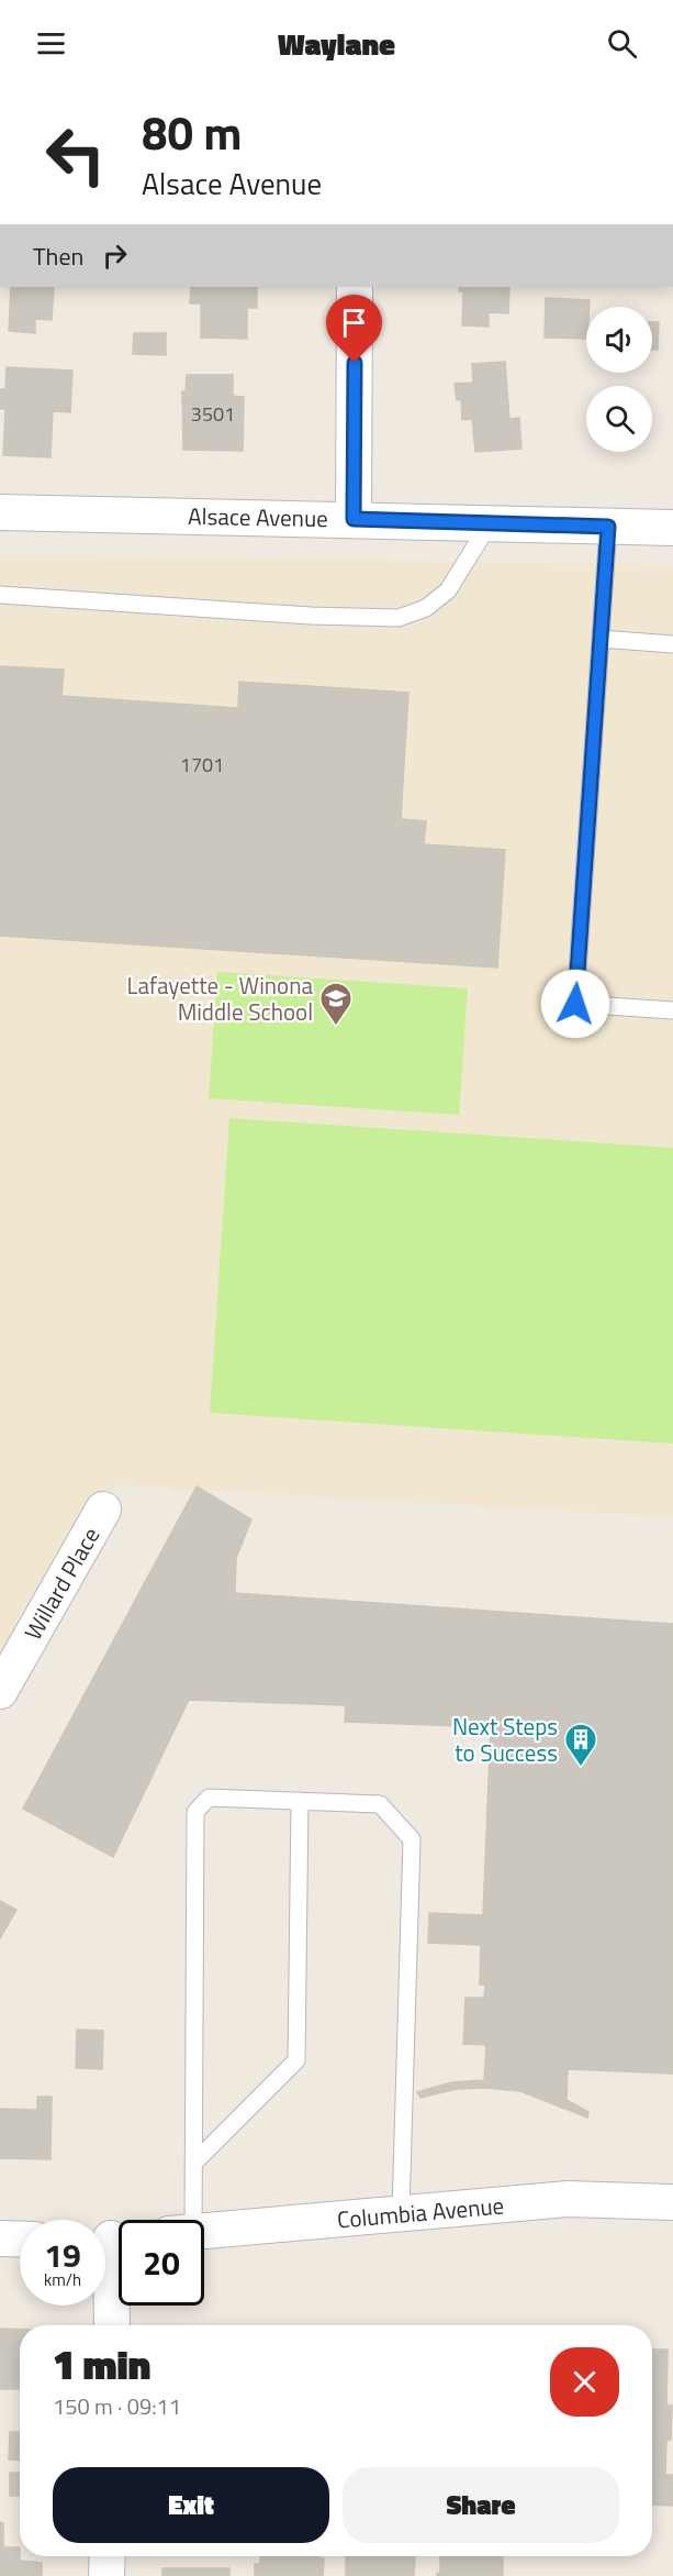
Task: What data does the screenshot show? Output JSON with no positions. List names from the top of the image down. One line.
{"streets":{"street":["Alsace Avenue","Willard Place","Columbia Avenue"]},"places":{"school or university":["Lafayette - Winona Middle School"],"building":["Next Steps to Success"]},"house_numbers":["3501","1701"],"page":{"header":"Waylane","turn":["80 m","Alsace Avenue"],"then":"Then","speed":"19 km/h","limit":"20","heading":["1 min","150 m · 09:11"],"buttons":["Exit","Share"]}}
